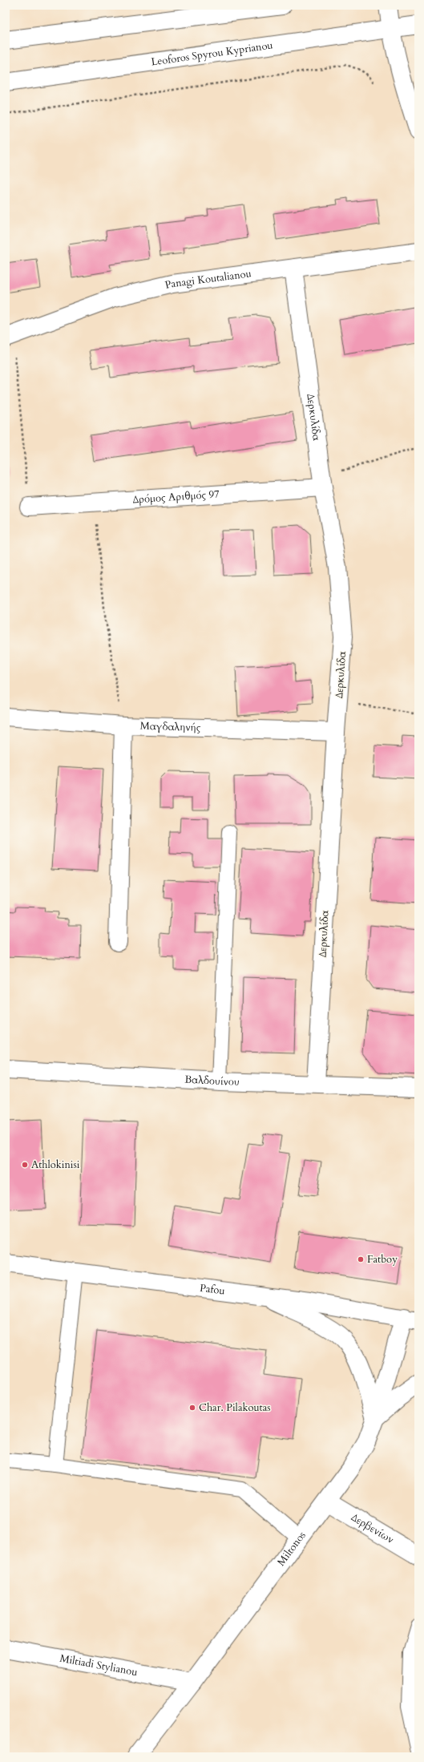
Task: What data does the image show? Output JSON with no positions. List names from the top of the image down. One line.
{"streets":{"street":["Leoforos Spyrou Kyprianou","Panagi Koutalianou","Δερκυλίδα","Δρόμος Αριθμός 97","Μαγδαληνής","Βαλδουίνου","Pafou","Δερβενίων","Miltonos","Miltiadi Stylianou"]},"crossings":[["Panagi Koutalianou","Δερκυλίδα"],["Δερκυλίδα","Δρόμος Αριθμός 97"],["Δερκυλίδα","Μαγδαληνής"],["Δερκυλίδα","Βαλδουίνου"],["Pafou","Miltonos"],["Δερβενίων","Miltonos"],["Miltonos","Miltiadi Stylianou"]],"places":["Athlokinisi","Fatboy","Char. Pilakoutas"]}
